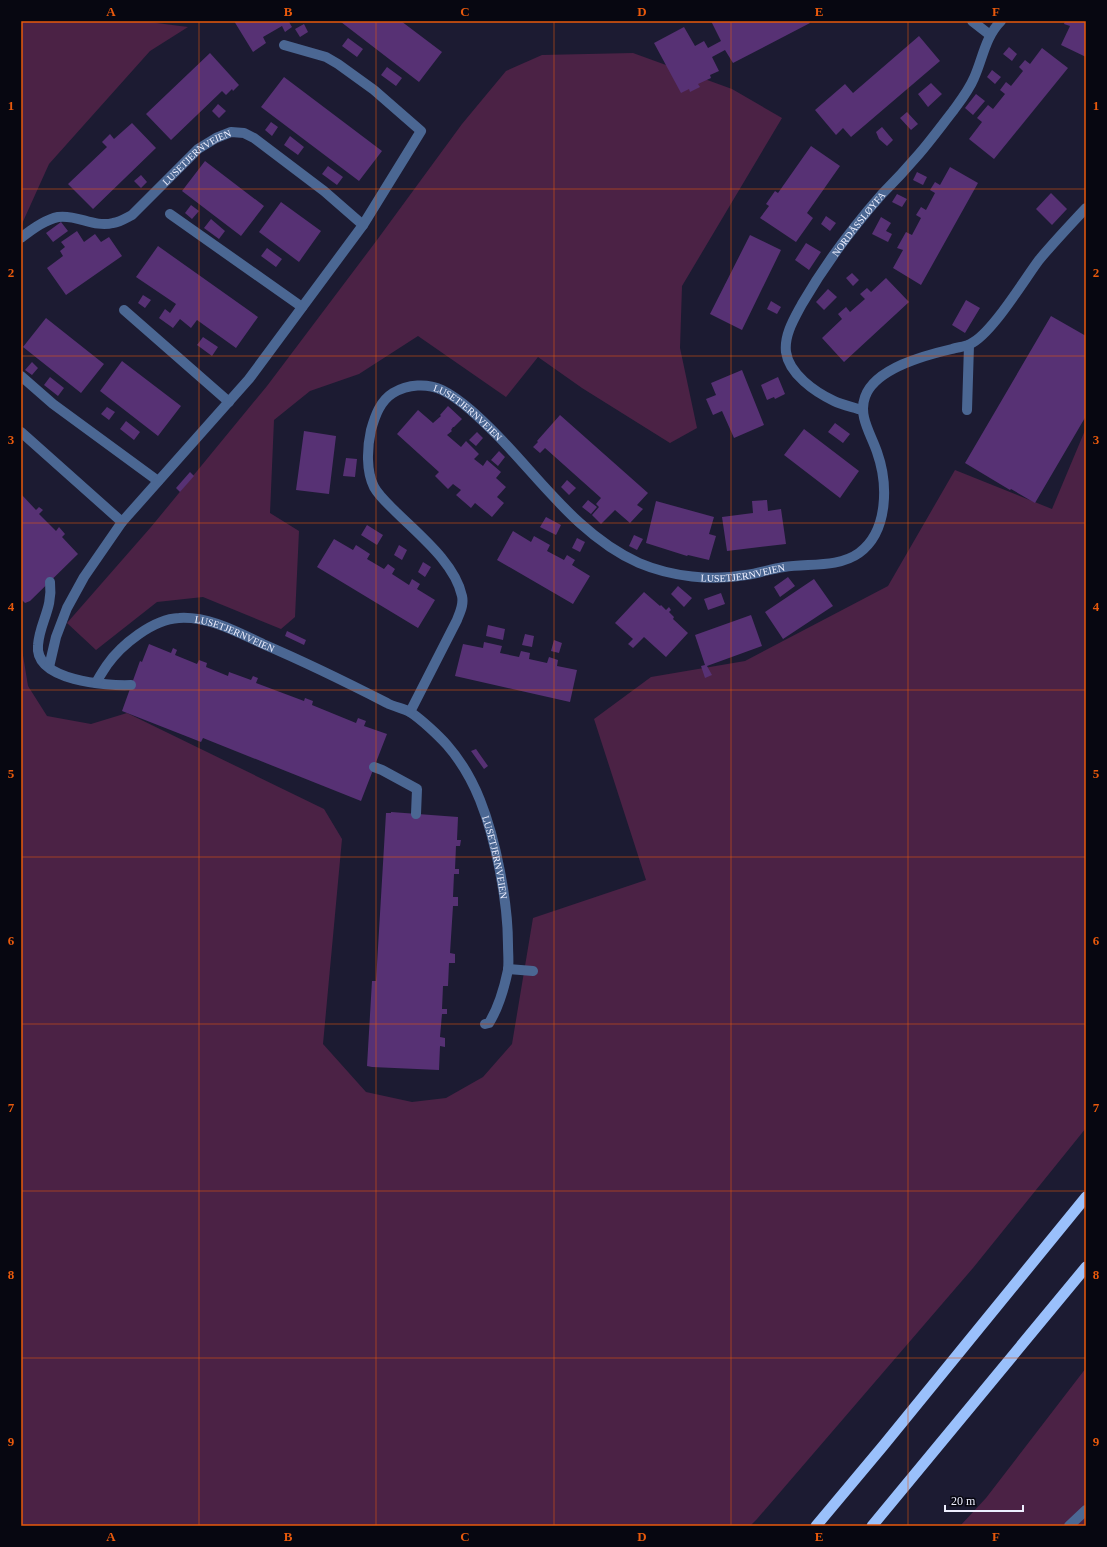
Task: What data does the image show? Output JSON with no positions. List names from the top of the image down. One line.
{"streets":{"lane":["LUSETJERNVEIEN","NORDÅSSLØYFA"]},"crossings":[["LUSETJERNVEIEN","NORDÅSSLØYFA"]],"scale_bar":"20 m","grid":{"columns":["A","B","C","D","E","F"],"rows":["1","2","3","4","5","6","7","8","9"]}}
